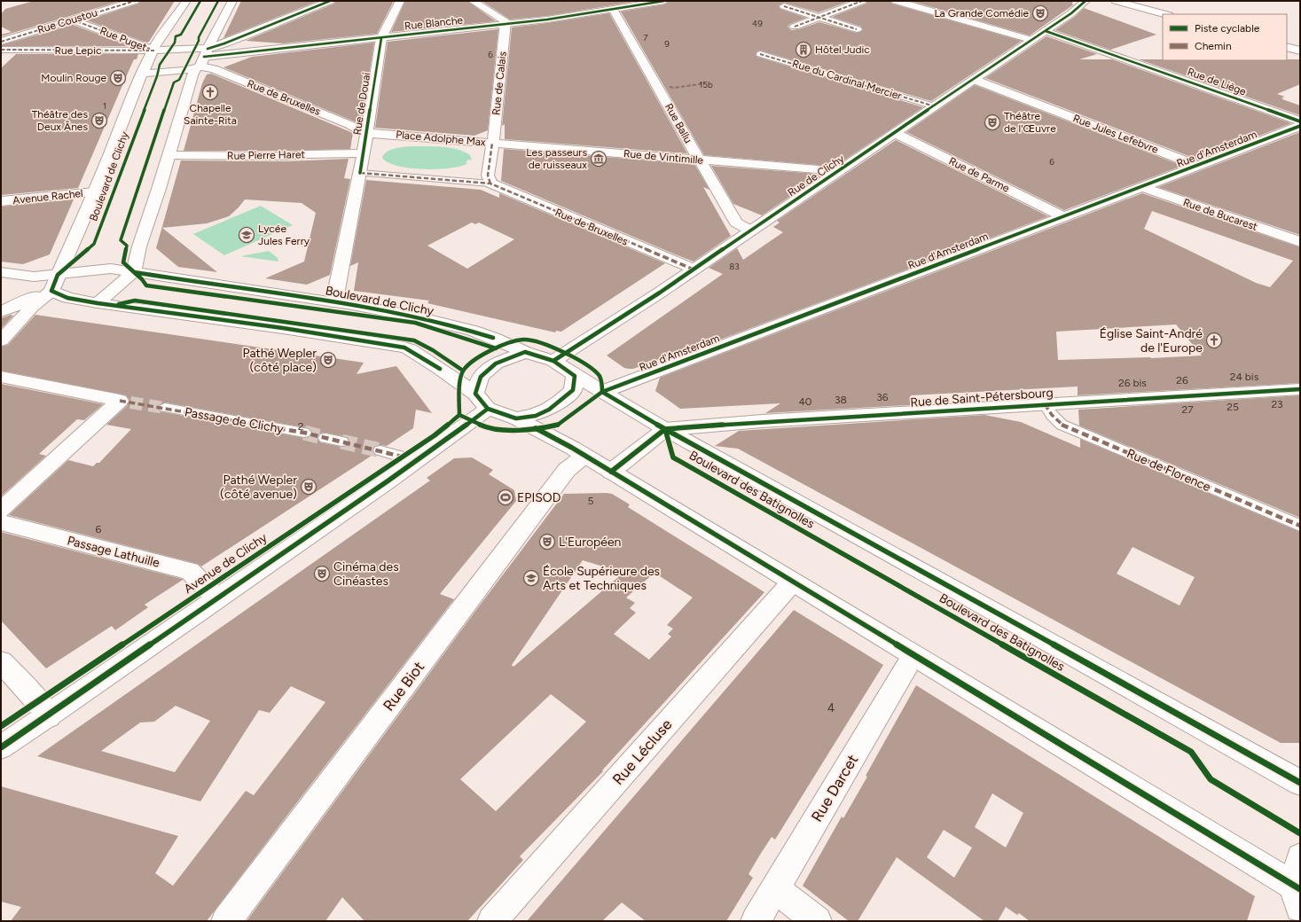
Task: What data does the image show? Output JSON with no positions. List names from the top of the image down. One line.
{"streets":{"street":["Rue Coustou","Rue Blanche","Rue Puget","Rue Lepic","Rue du Cardinal Mercier","Rue de Liège","Rue de Calais","Rue de Bruxelles","Rue de Douai","Rue Ballu","Rue Jules Lefebvre","Place Adolphe Max","Rue d'Amsterdam","Rue Pierre Haret","Rue de Vintimille","Rue de Parme","Rue de Clichy","Boulevard de Clichy","Avenue Rachel","Rue de Bucarest","Rue de Saint-Pétersbourg","Passage de Clichy","Rue de Florence","Boulevard des Batignolles","Passage Lathuille","Avenue de Clichy","Rue Biot","Rue Lécluse","Rue Darcet"]},"crossings":[["Rue Coustou","Rue Puget"],["Rue Blanche","Rue de Calais"],["Rue Blanche","Rue de Bruxelles"],["Rue Blanche","Rue de Douai"],["Rue Blanche","Rue Ballu"],["Rue Puget","Rue Lepic"],["Rue Puget","Boulevard de Clichy"],["Rue Lepic","Boulevard de Clichy"],["Rue du Cardinal Mercier","Rue de Clichy"],["Rue de Liège","Rue de Clichy"],["Rue de Calais","Place Adolphe Max"],["Rue de Calais","Rue de Vintimille"],["Rue de Bruxelles","Rue de Douai"],["Rue de Bruxelles","Place Adolphe Max"],["Rue de Bruxelles","Rue de Clichy"],["Rue de Douai","Place Adolphe Max"],["Rue de Douai","Rue Pierre Haret"],["Rue de Douai","Boulevard de Clichy"],["Rue Ballu","Rue de Vintimille"],["Rue Ballu","Rue de Clichy"],["Rue Jules Lefebvre","Rue d'Amsterdam"],["Rue Jules Lefebvre","Rue de Clichy"],["Place Adolphe Max","Rue de Vintimille"],["Rue d'Amsterdam","Rue de Parme"],["Rue d'Amsterdam","Rue de Bucarest"],["Rue d'Amsterdam","Boulevard des Batignolles"],["Rue de Vintimille","Rue de Clichy"],["Rue de Parme","Rue de Clichy"],["Rue de Clichy","Boulevard de Clichy"],["Rue de Clichy","Boulevard des Batignolles"],["Rue de Clichy","Avenue de Clichy"],["Boulevard de Clichy","Avenue Rachel"],["Boulevard de Clichy","Boulevard des Batignolles"],["Boulevard de Clichy","Avenue de Clichy"],["Rue de Saint-Pétersbourg","Rue de Florence"],["Rue de Saint-Pétersbourg","Boulevard des Batignolles"],["Boulevard des Batignolles","Avenue de Clichy"],["Passage Lathuille","Avenue de Clichy"]],"places":{"theatre":["La Grande Comédie","Moulin Rouge","Théâtre des Deux Ânes","Théâtre de l'Œuvre","Pathé Wepler (côté place)","Pathé Wepler (côté avenue)","L'Européen","Cinéma des Cinéastes"],"building":["Hôtel Judic"],"church":["Chapelle Sainte-Rita","Église Saint-André de l'Europe"],"museum":["Les passeurs de ruisseaux"],"school or university":["Lycée Jules Ferry","École Supérieure des Arts et Techniques"],"sports":["EPISOD"]},"house_numbers":["49","7","9","6","15b","1","6","83","24 bis","26","26 bis","36","38","40","23","25","27","2","5","6","4"],"legend":["Piste cyclable","Chemin"]}
